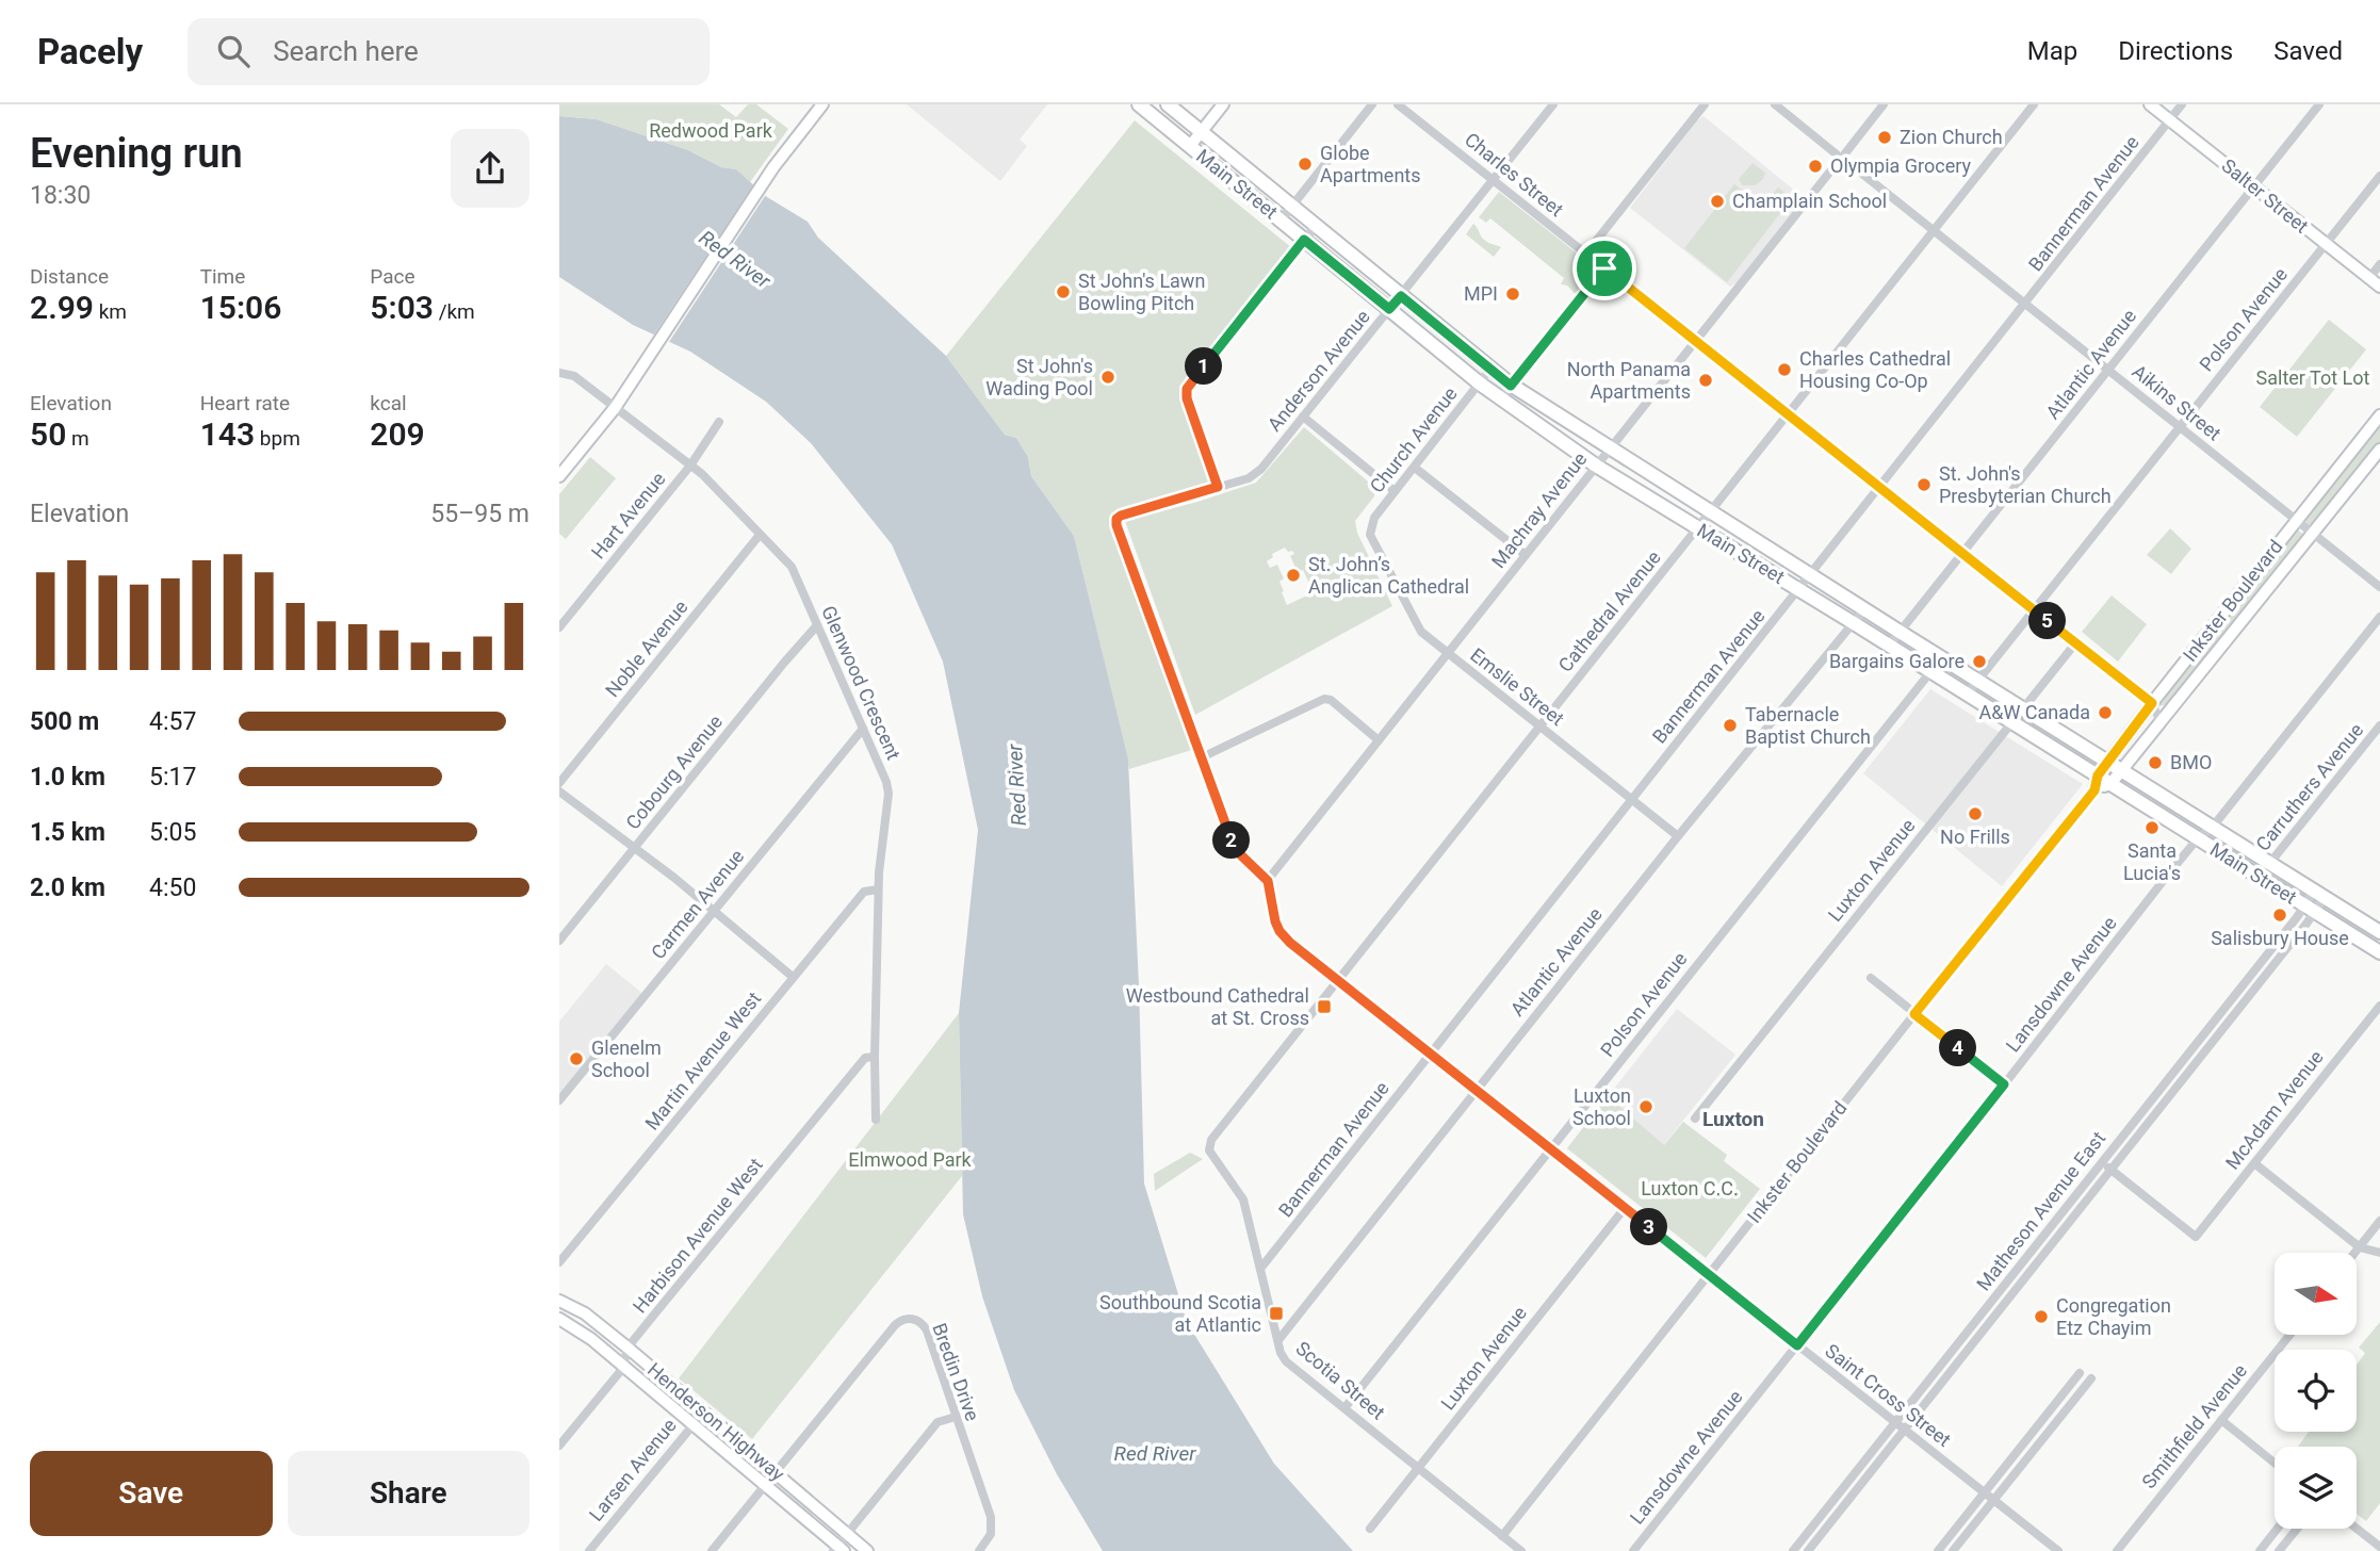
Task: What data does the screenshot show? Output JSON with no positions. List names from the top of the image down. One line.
{"streets":{"main road":["Main Street","Salter Street","Inkster Boulevard","Henderson Highway"],"street":["Charles Street","Bannerman Avenue","Polson Avenue","Atlantic Avenue","Anderson Avenue","Aikins Street","Church Avenue","Machray Avenue","Hart Avenue","Cathedral Avenue","Noble Avenue","Glenwood Crescent","Emslie Street","Cobourg Avenue","Carruthers Avenue","Luxton Avenue","Carmen Avenue","Lansdowne Avenue","Martin Avenue West","McAdam Avenue","Matheson Avenue East","Harbison Avenue West","Bredin Drive","Scotia Street","Saint Cross Street","Smithfield Avenue","Larsen Avenue"]},"crossings":[["Charles Street","Bannerman Avenue"],["Charles Street","Polson Avenue"],["Charles Street","Atlantic Avenue"],["Charles Street","Anderson Avenue"],["Charles Street","Machray Avenue"],["Charles Street","Inkster Boulevard"],["Charles Street","Cathedral Avenue"],["Charles Street","Luxton Avenue"],["Main Street","Bannerman Avenue"],["Main Street","Polson Avenue"],["Main Street","Atlantic Avenue"],["Main Street","Anderson Avenue"],["Main Street","Church Avenue"],["Main Street","Machray Avenue"],["Main Street","Inkster Boulevard"],["Main Street","Cathedral Avenue"],["Main Street","Carruthers Avenue"],["Main Street","Luxton Avenue"],["Main Street","Lansdowne Avenue"],["Main Street","Matheson Avenue East"],["Salter Street","Bannerman Avenue"],["Salter Street","Polson Avenue"],["Salter Street","Atlantic Avenue"],["Bannerman Avenue","Aikins Street"],["Bannerman Avenue","Emslie Street"],["Bannerman Avenue","Scotia Street"],["Bannerman Avenue","Saint Cross Street"],["Polson Avenue","Aikins Street"],["Polson Avenue","Scotia Street"],["Polson Avenue","Saint Cross Street"],["Atlantic Avenue","Aikins Street"],["Atlantic Avenue","Emslie Street"],["Atlantic Avenue","Scotia Street"],["Atlantic Avenue","Saint Cross Street"],["Aikins Street","Machray Avenue"],["Aikins Street","Inkster Boulevard"],["Aikins Street","Cathedral Avenue"],["Church Avenue","Emslie Street"],["Machray Avenue","Emslie Street"],["Machray Avenue","Saint Cross Street"],["Hart Avenue","Glenwood Crescent"],["Inkster Boulevard","Scotia Street"],["Inkster Boulevard","Saint Cross Street"],["Cathedral Avenue","Emslie Street"],["Cathedral Avenue","Scotia Street"],["Cathedral Avenue","Saint Cross Street"],["Noble Avenue","Glenwood Crescent"],["Glenwood Crescent","Cobourg Avenue"],["Glenwood Crescent","Carmen Avenue"],["Glenwood Crescent","Martin Avenue West"],["Glenwood Crescent","Harbison Avenue West"],["Luxton Avenue","Scotia Street"],["Luxton Avenue","Saint Cross Street"],["Lansdowne Avenue","Saint Cross Street"],["McAdam Avenue","Matheson Avenue East"],["Matheson Avenue East","Saint Cross Street"],["Harbison Avenue West","Henderson Highway"],["Bredin Drive","Henderson Highway"],["Henderson Highway","Larsen Avenue"]],"districts":["Luxton"],"water":["Red River"],"parks":["Redwood Park","Salter Tot Lot","Elmwood Park","Luxton C.C."],"places":{"other":["Zion Church","Globe Apartments","Olympia Grocery","Champlain School","St John's Lawn Bowling Pitch","MPI","Charles Cathedral Housing Co-Op","St John's Wading Pool","North Panama Apartments","St. John's Presbyterian Church","St. John’s Anglican Cathedral","Bargains Galore","A&W Canada","Tabernacle Baptist Church","BMO","No Frills","Santa Lucia's","Salisbury House","Glenelm School","Luxton School","Congregation Etz Chayim"],"transit":["Westbound Cathedral at St. Cross","Southbound Scotia at Atlantic"]},"north":"right","page":{"header":"Pacely","search":"Search here","nav":["Map","Directions","Saved"],"heading":["Evening run","18:30"],"stats":[["Distance","2.99 km"],["Time","15:06"],["Pace","5:03 /km"],["Elevation","50 m"],["Heart rate","143 bpm"],["kcal","209"]],"pins":["1","5","2","4","3"],"chart":["Elevation","55–95 m"],"list":[{"name":"500 m","note":"4:57"},{"name":"1.0 km","note":"5:17"},{"name":"1.5 km","note":"5:05"},{"name":"2.0 km","note":"4:50"}],"buttons":["Save","Share"]}}
